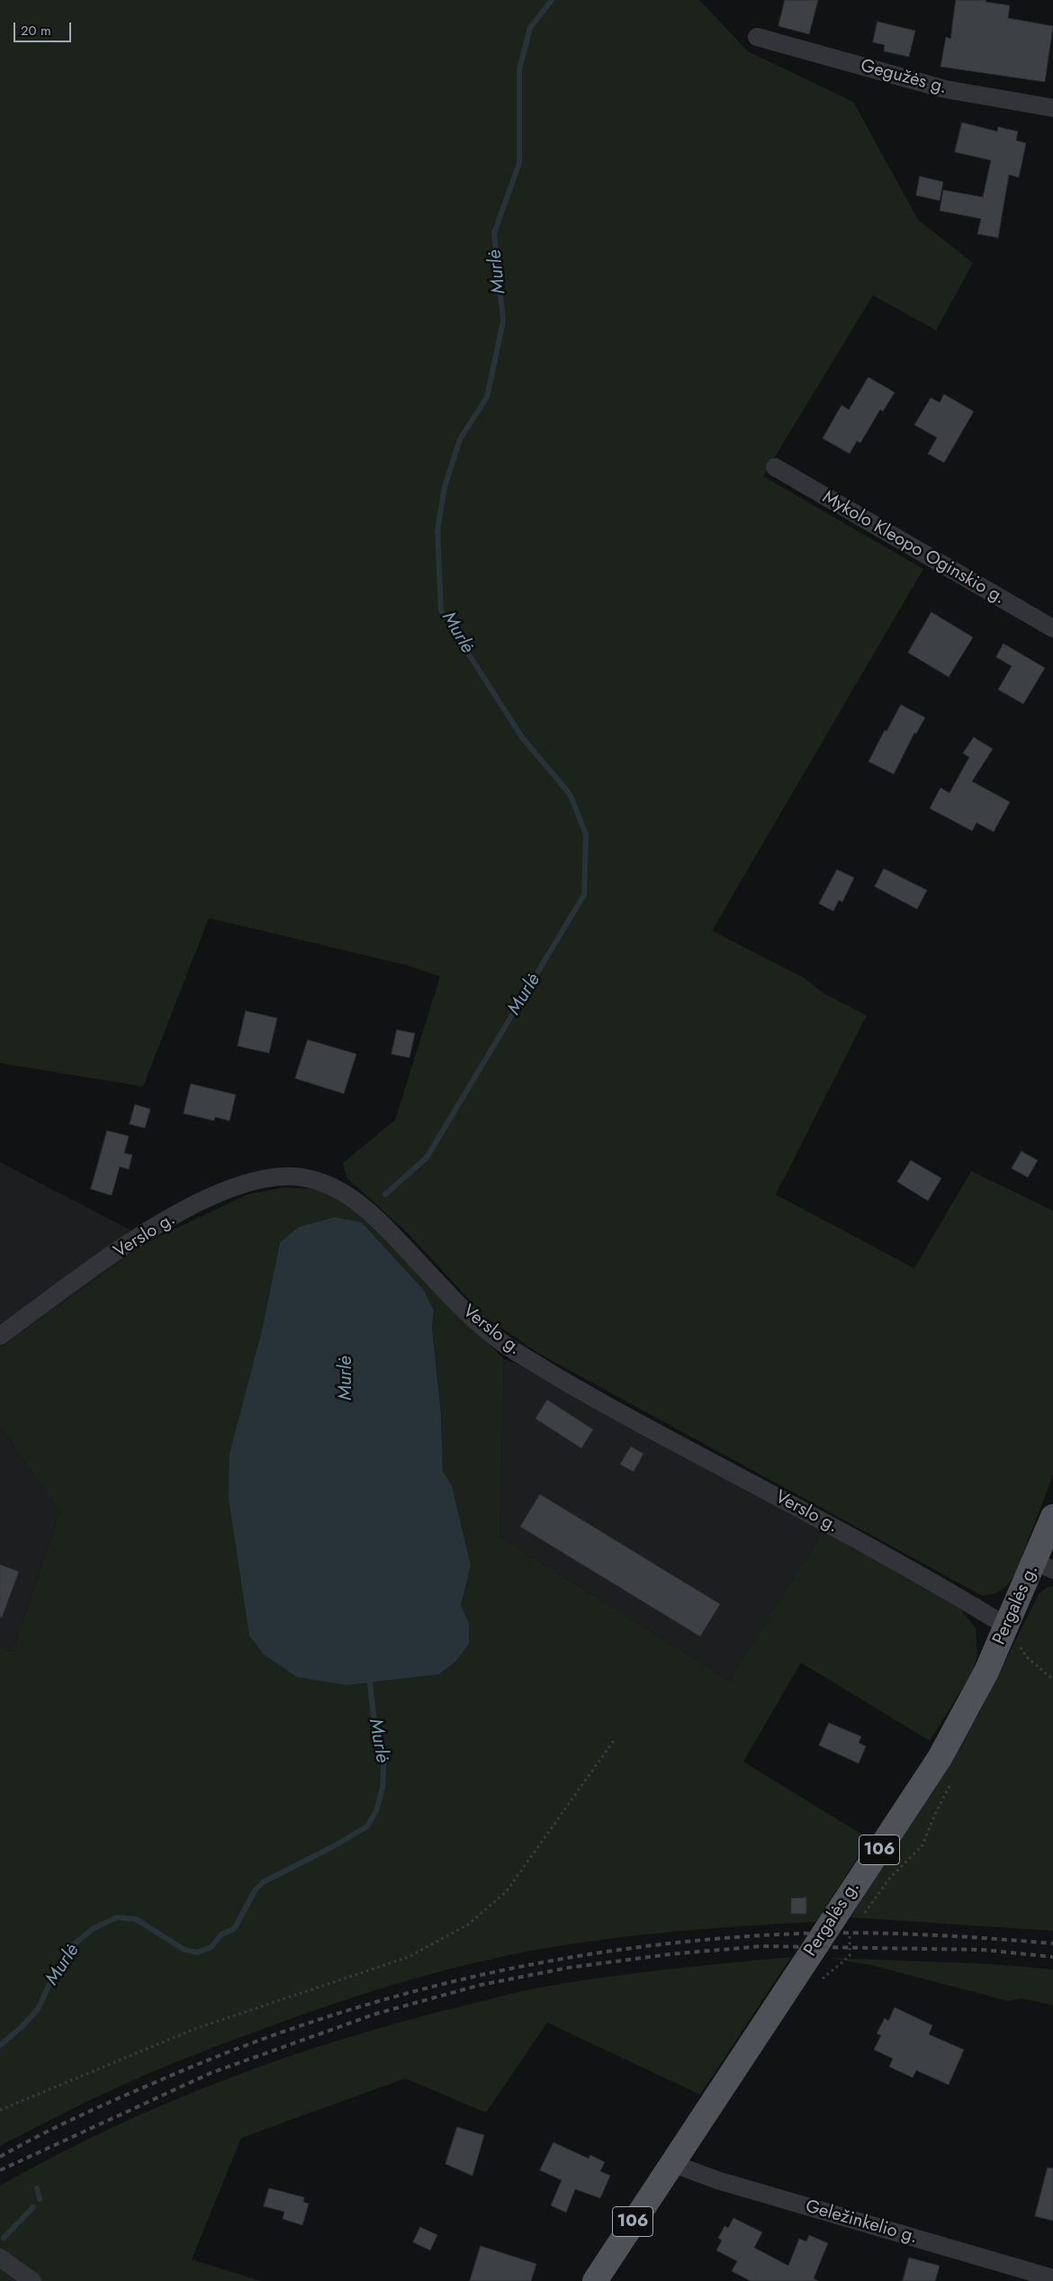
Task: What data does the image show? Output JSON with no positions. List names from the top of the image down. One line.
{"streets":{"main road":["Pergalės g.","106"],"street":["Gegužės g.","Mykolo Kleopo Oginskio g.","Verslo g.","Geležinkelio g."]},"crossings":[["Verslo g.","Pergalės g."],["Pergalės g.","Geležinkelio g."]],"water":["Murlė"],"scale_bar":"20 m"}
